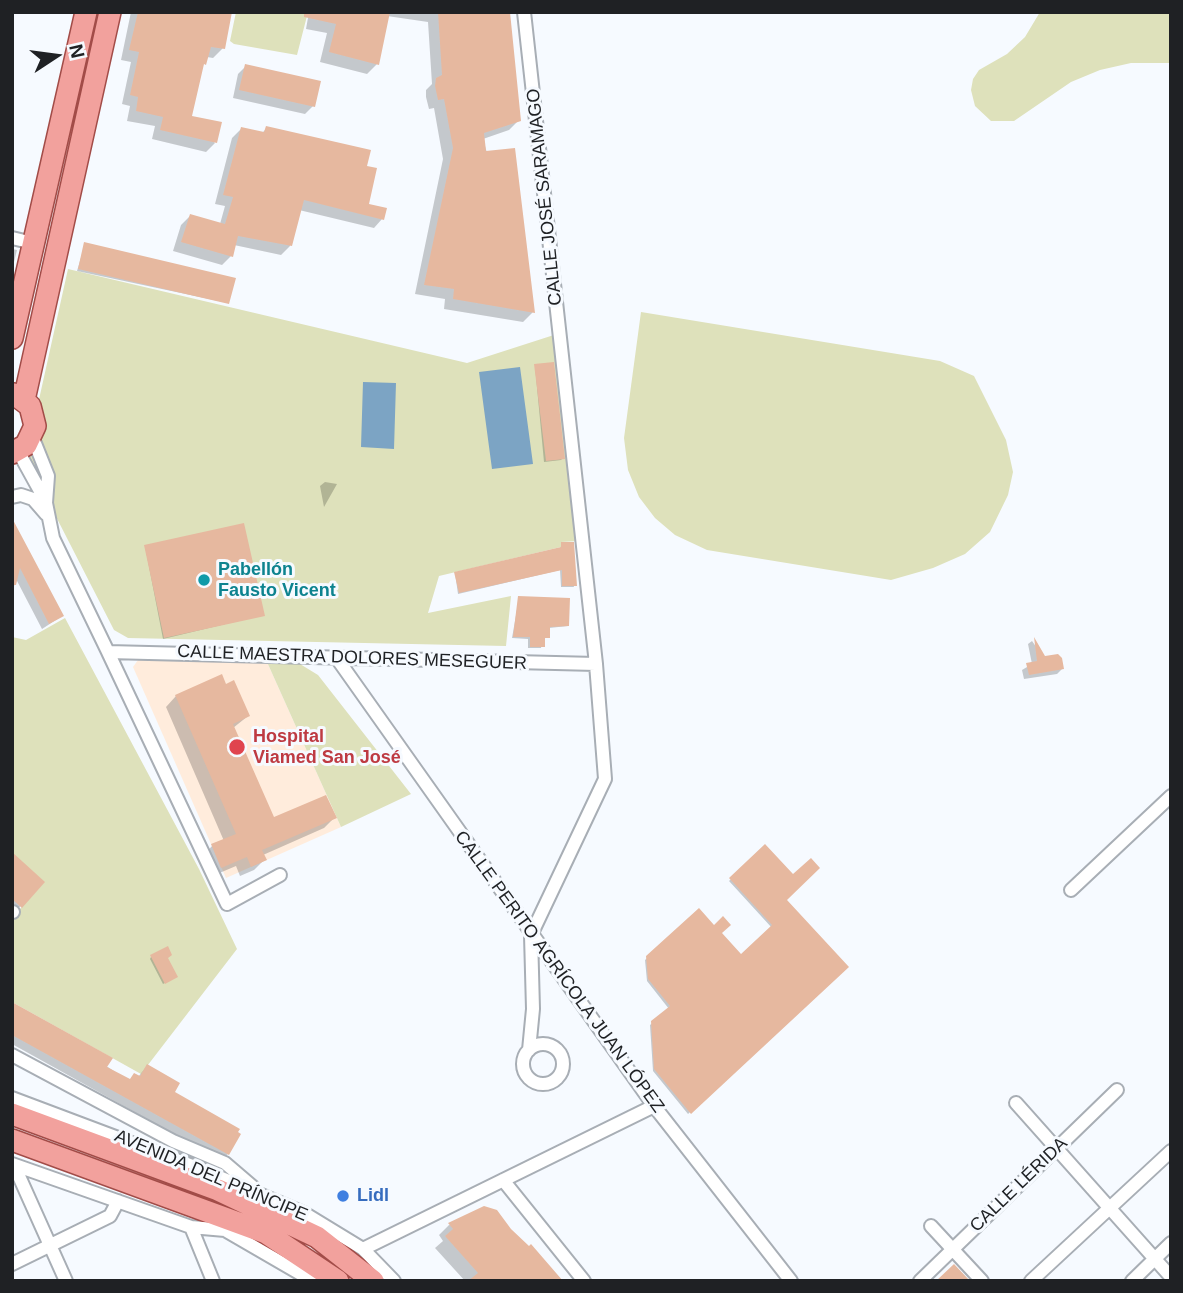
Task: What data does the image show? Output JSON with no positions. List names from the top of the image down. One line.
{"streets":{"main road":["AVENIDA DEL PRÍNCIPE"],"street":["CALLE JOSÉ SARAMAGO","CALLE MAESTRA DOLORES MESEGUER","CALLE PERITO AGRÍCOLA JUAN LÓPEZ","CALLE LÉRIDA"]},"crossings":[["CALLE JOSÉ SARAMAGO","CALLE MAESTRA DOLORES MESEGUER"],["CALLE JOSÉ SARAMAGO","CALLE PERITO AGRÍCOLA JUAN LÓPEZ"],["CALLE MAESTRA DOLORES MESEGUER","CALLE PERITO AGRÍCOLA JUAN LÓPEZ"]],"places":["Pabellón Fausto Vicent","Hospital Viamed San José","Lidl"],"north":"right"}
